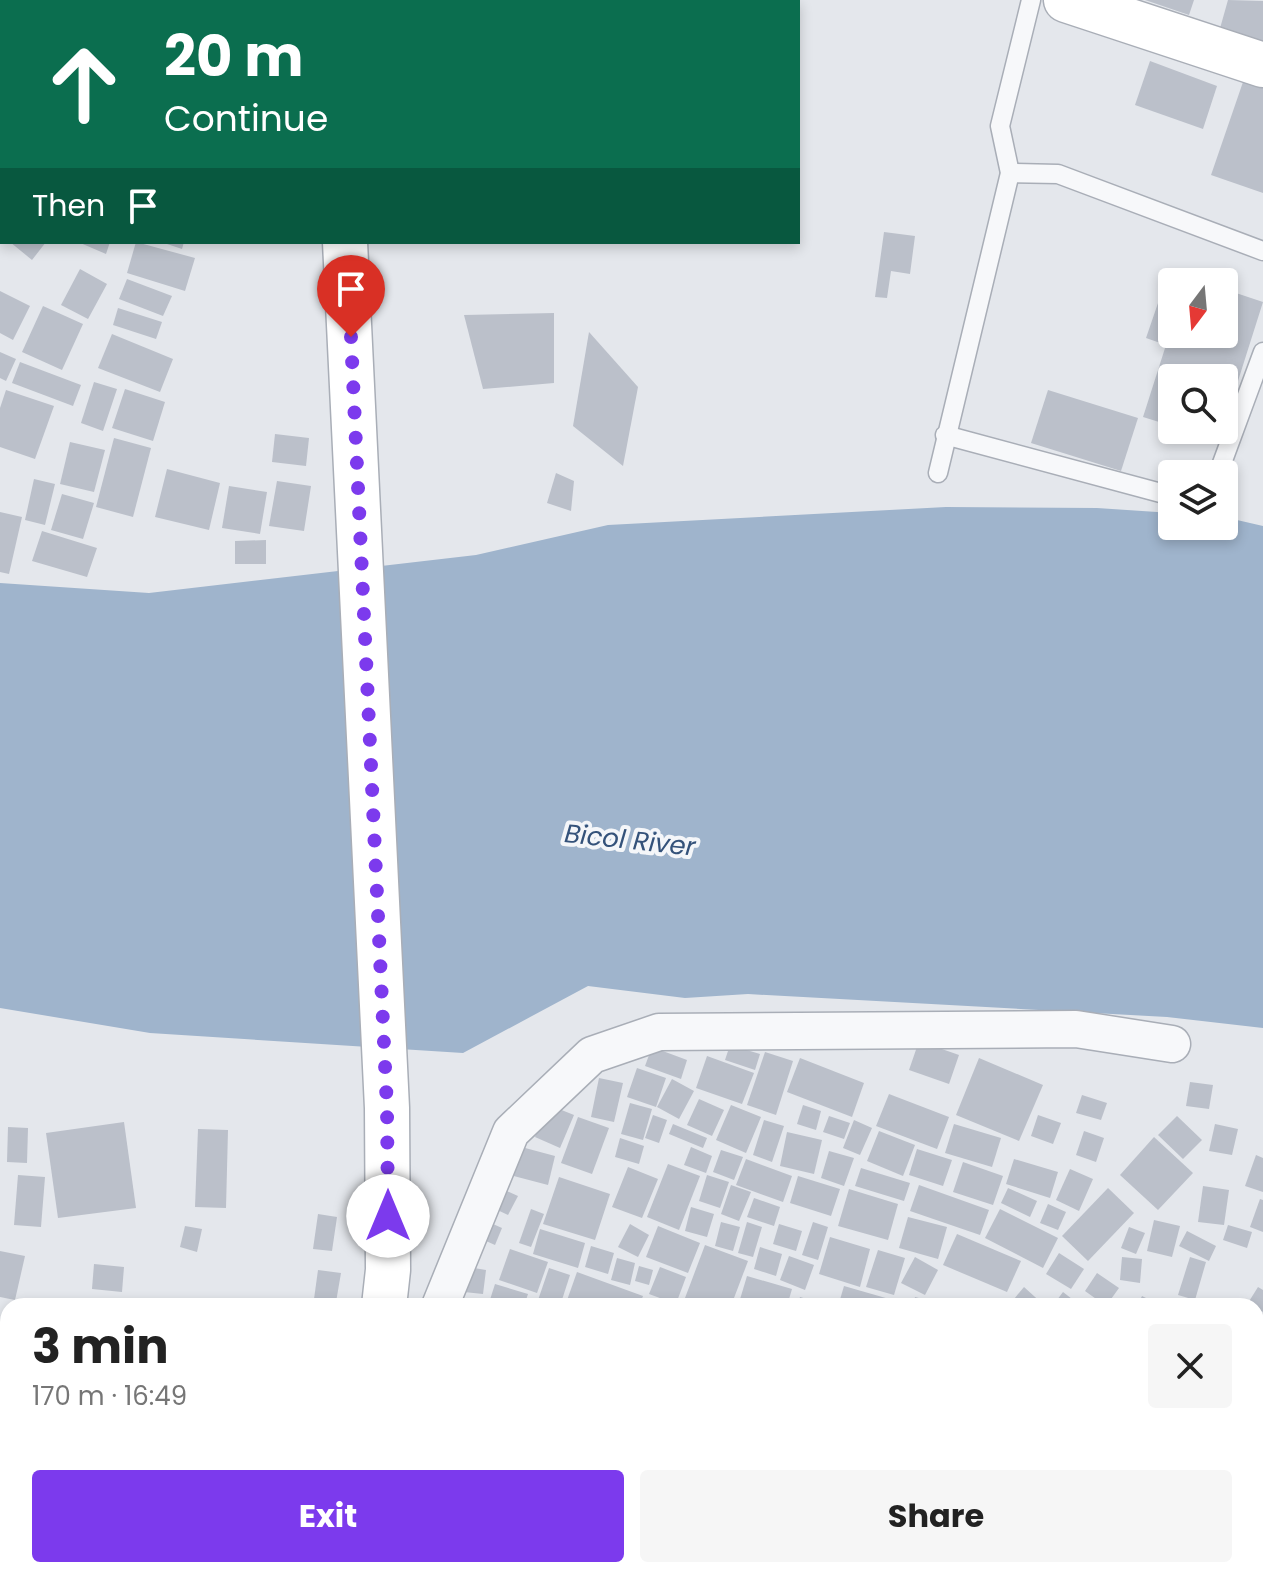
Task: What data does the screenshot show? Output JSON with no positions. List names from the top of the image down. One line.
{"water":["Bicol River"],"north":"bottom","page":{"turn":["20 m","Continue"],"then":"Then","heading":["3 min","170 m · 16:49"],"buttons":["Exit","Share"]}}
